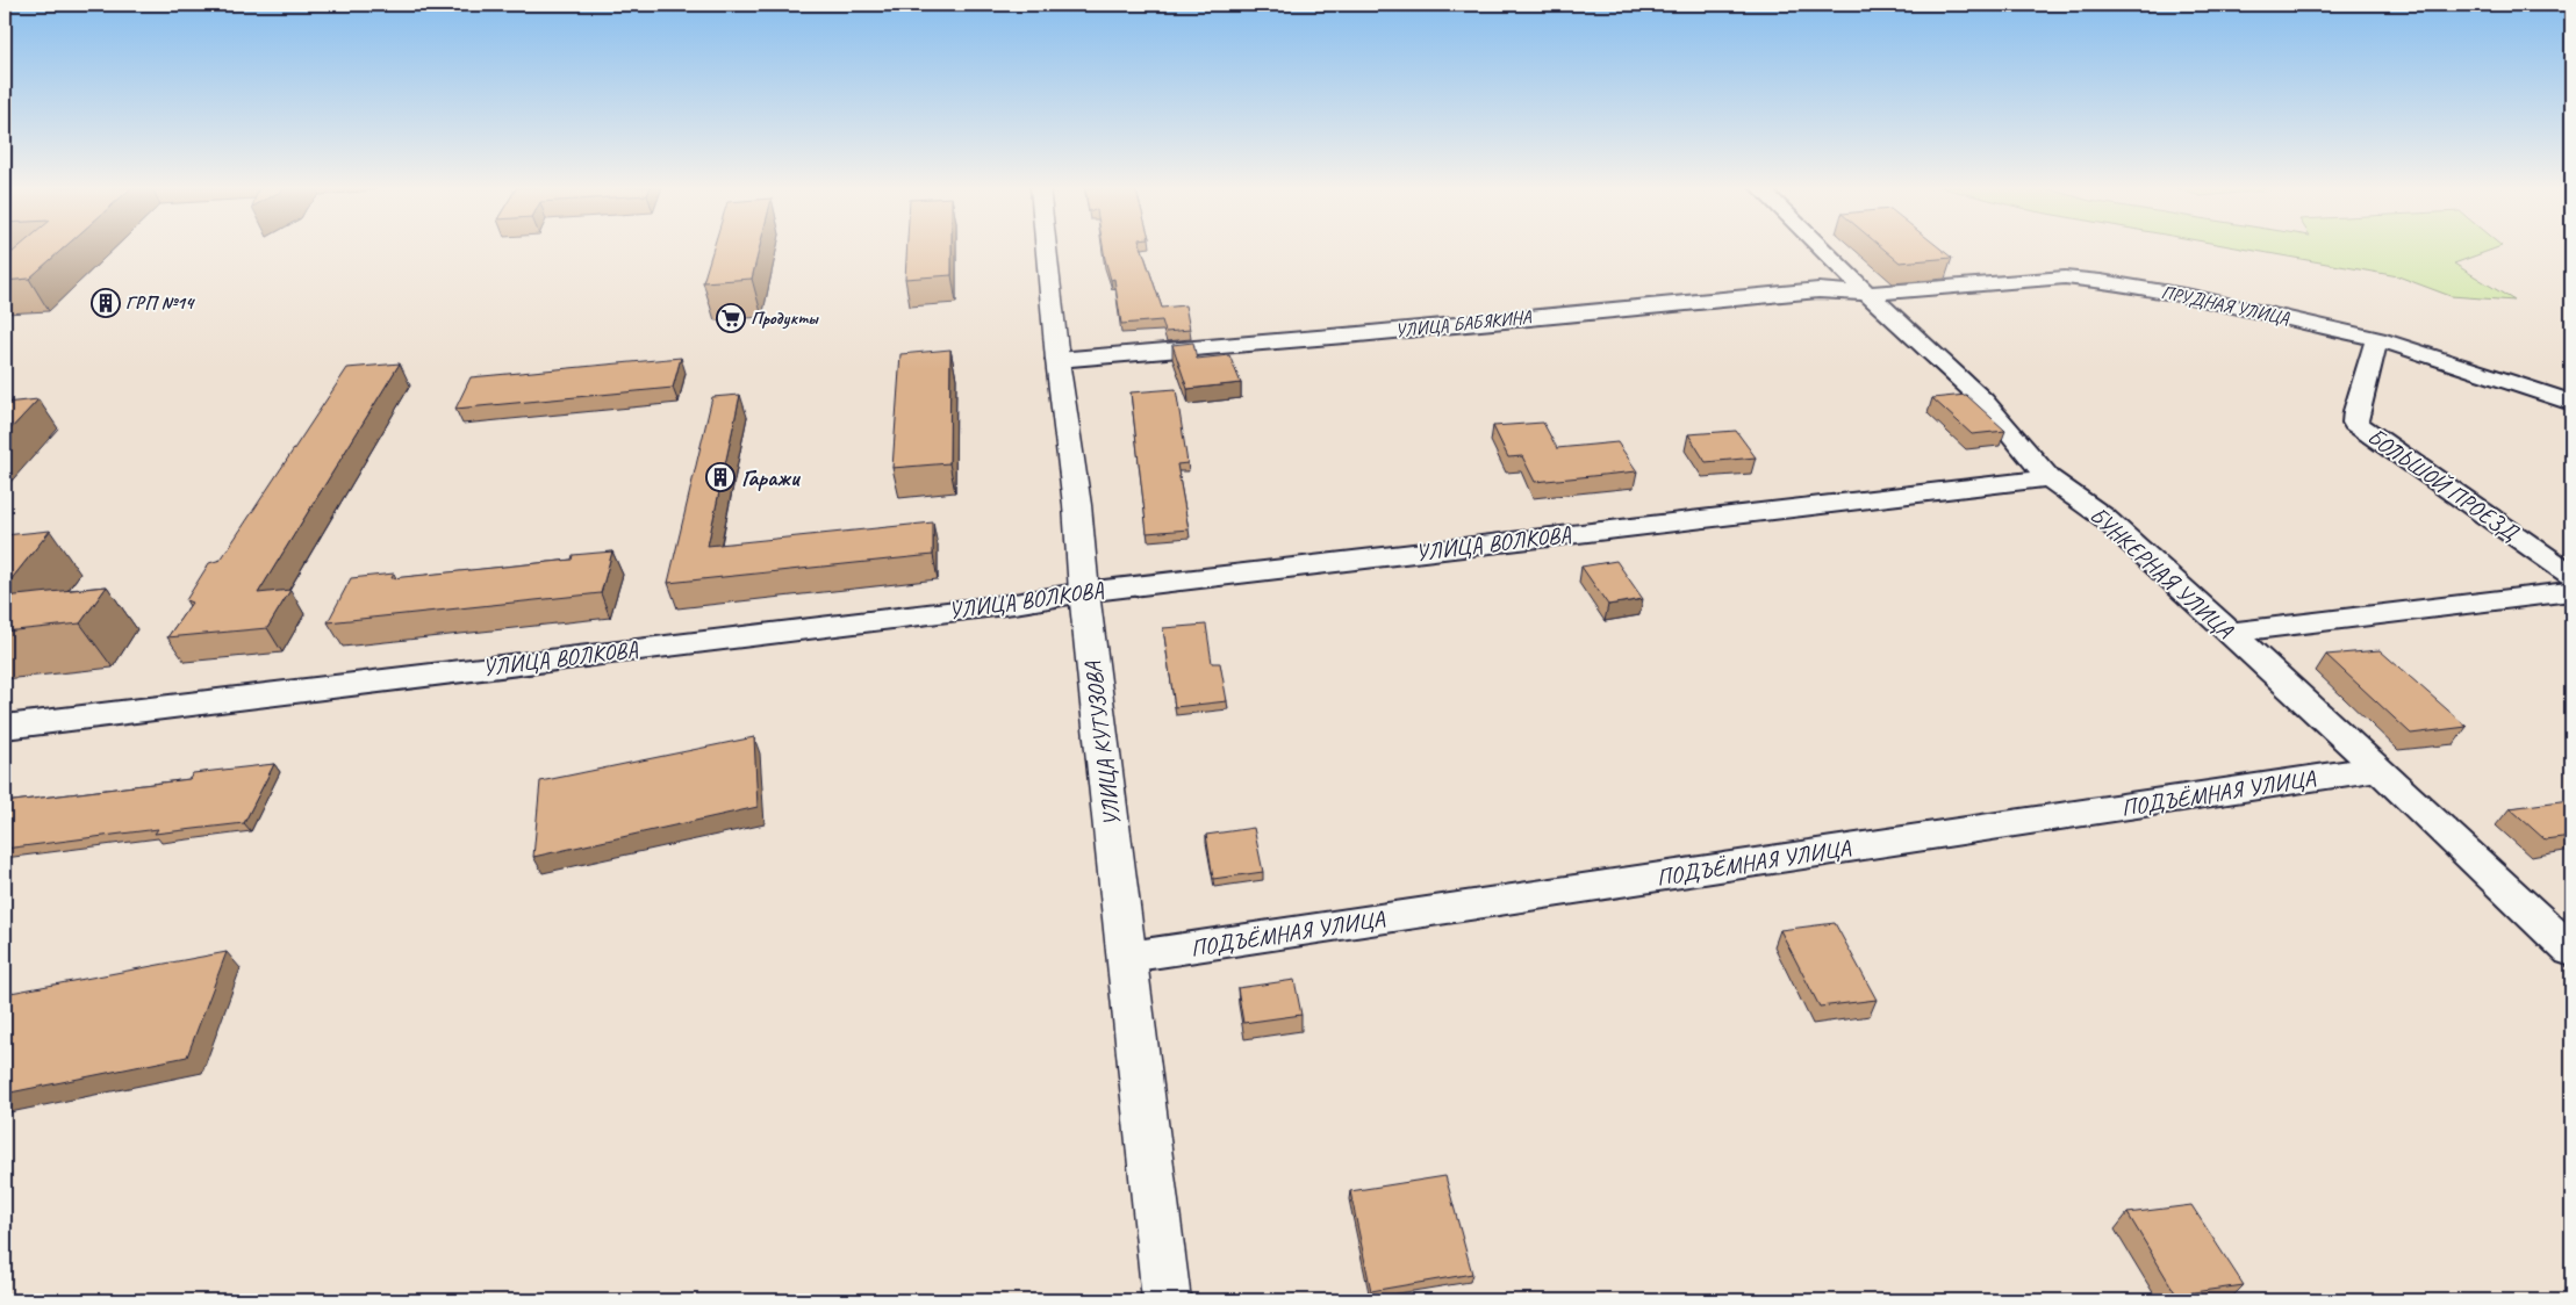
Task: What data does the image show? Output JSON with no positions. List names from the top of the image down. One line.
{"streets":{"main road":["УЛИЦА КУТУЗОВА"],"street":["ПРУДНАЯ УЛИЦА","УЛИЦА БАБЯКИНА","БОЛЬШОЙ ПРОЕЗД","УЛИЦА ВОЛКОВА","БУНКЕРНАЯ УЛИЦА","ПОДЪЁМНАЯ УЛИЦА"]},"crossings":[["ПРУДНАЯ УЛИЦА","УЛИЦА БАБЯКИНА"],["ПРУДНАЯ УЛИЦА","БОЛЬШОЙ ПРОЕЗД"],["ПРУДНАЯ УЛИЦА","БУНКЕРНАЯ УЛИЦА"],["УЛИЦА БАБЯКИНА","БУНКЕРНАЯ УЛИЦА"],["УЛИЦА БАБЯКИНА","УЛИЦА КУТУЗОВА"],["УЛИЦА ВОЛКОВА","БУНКЕРНАЯ УЛИЦА"],["УЛИЦА ВОЛКОВА","УЛИЦА КУТУЗОВА"],["БУНКЕРНАЯ УЛИЦА","ПОДЪЁМНАЯ УЛИЦА"],["УЛИЦА КУТУЗОВА","ПОДЪЁМНАЯ УЛИЦА"]],"places":{"building":["ГРП №14","Гаражи"],"supermarket":["Продукты"]}}
